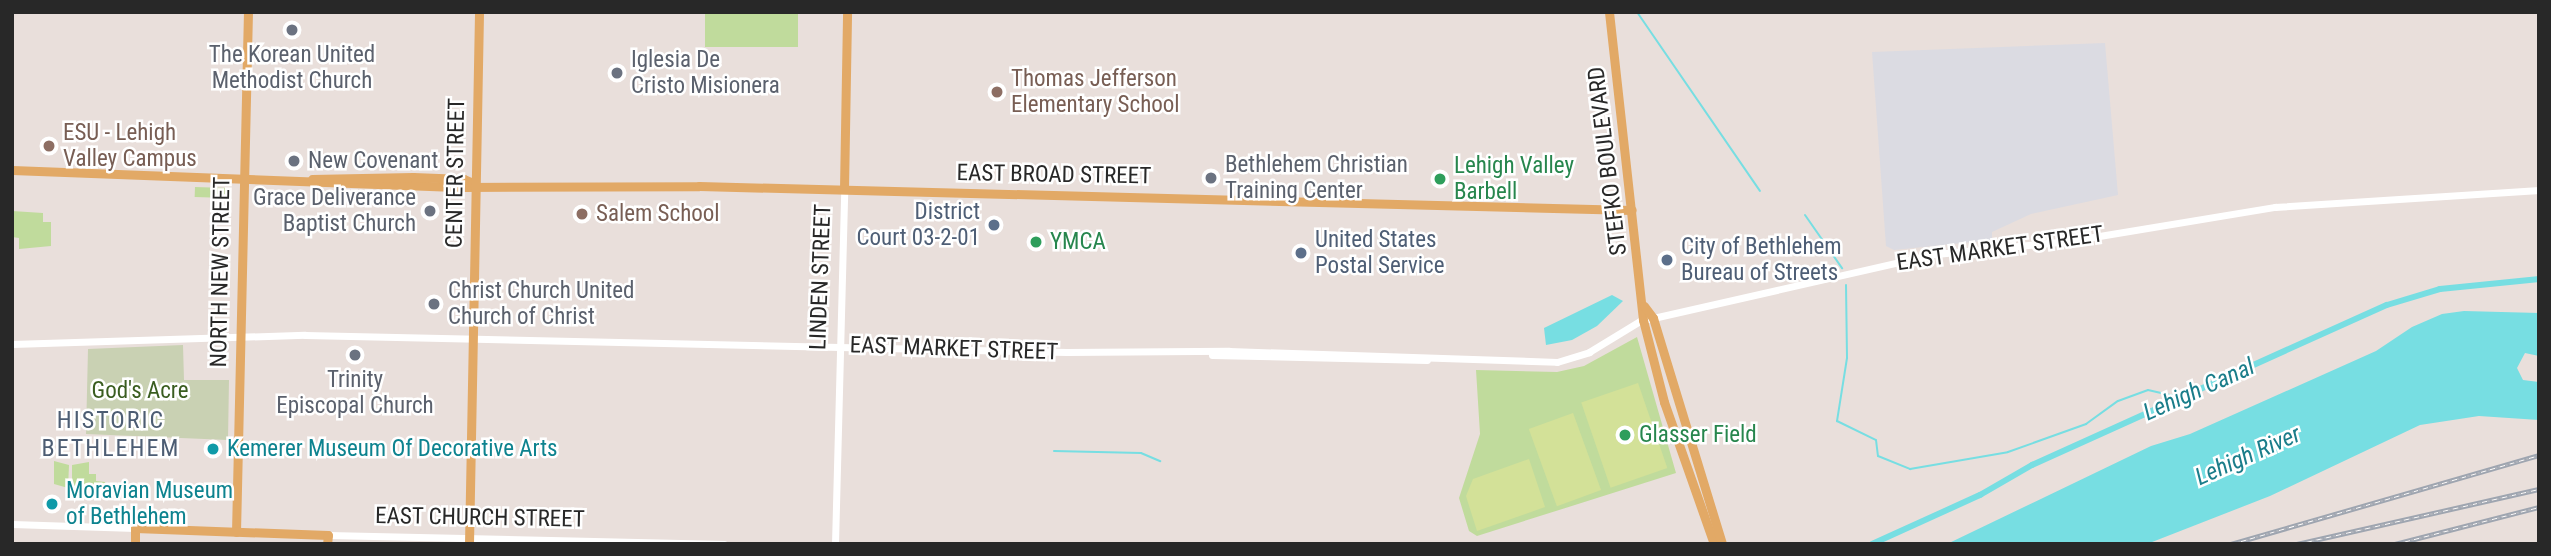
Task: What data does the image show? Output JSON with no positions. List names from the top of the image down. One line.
{"streets":{"main road":["STEFKO BOULEVARD","CENTER STREET","EAST BROAD STREET","NORTH NEW STREET","LINDEN STREET","EAST CHURCH STREET"],"street":["EAST MARKET STREET"]},"crossings":[["STEFKO BOULEVARD","EAST BROAD STREET"],["STEFKO BOULEVARD","EAST MARKET STREET"],["CENTER STREET","EAST BROAD STREET"],["CENTER STREET","EAST MARKET STREET"],["CENTER STREET","EAST CHURCH STREET"],["EAST BROAD STREET","NORTH NEW STREET"],["EAST BROAD STREET","LINDEN STREET"],["EAST MARKET STREET","NORTH NEW STREET"],["EAST MARKET STREET","LINDEN STREET"],["NORTH NEW STREET","EAST CHURCH STREET"]],"districts":["HISTORIC BETHLEHEM"],"water":["Lehigh Canal","Lehigh River"],"parks":["God's Acre"],"places":["The Korean United Methodist Church","Iglesia De Cristo Misionera","Thomas Jefferson Elementary School","ESU - Lehigh Valley Campus","New Covenant","Bethlehem Christian Training Center","Lehigh Valley Barbell","Grace Deliverance Baptist Church","Salem School","District Court 03-2-01","YMCA","United States Postal Service","City of Bethlehem Bureau of Streets","Christ Church United Church of Christ","Trinity Episcopal Church","Glasser Field","Kemerer Museum Of Decorative Arts","Moravian Museum of Bethlehem"]}
